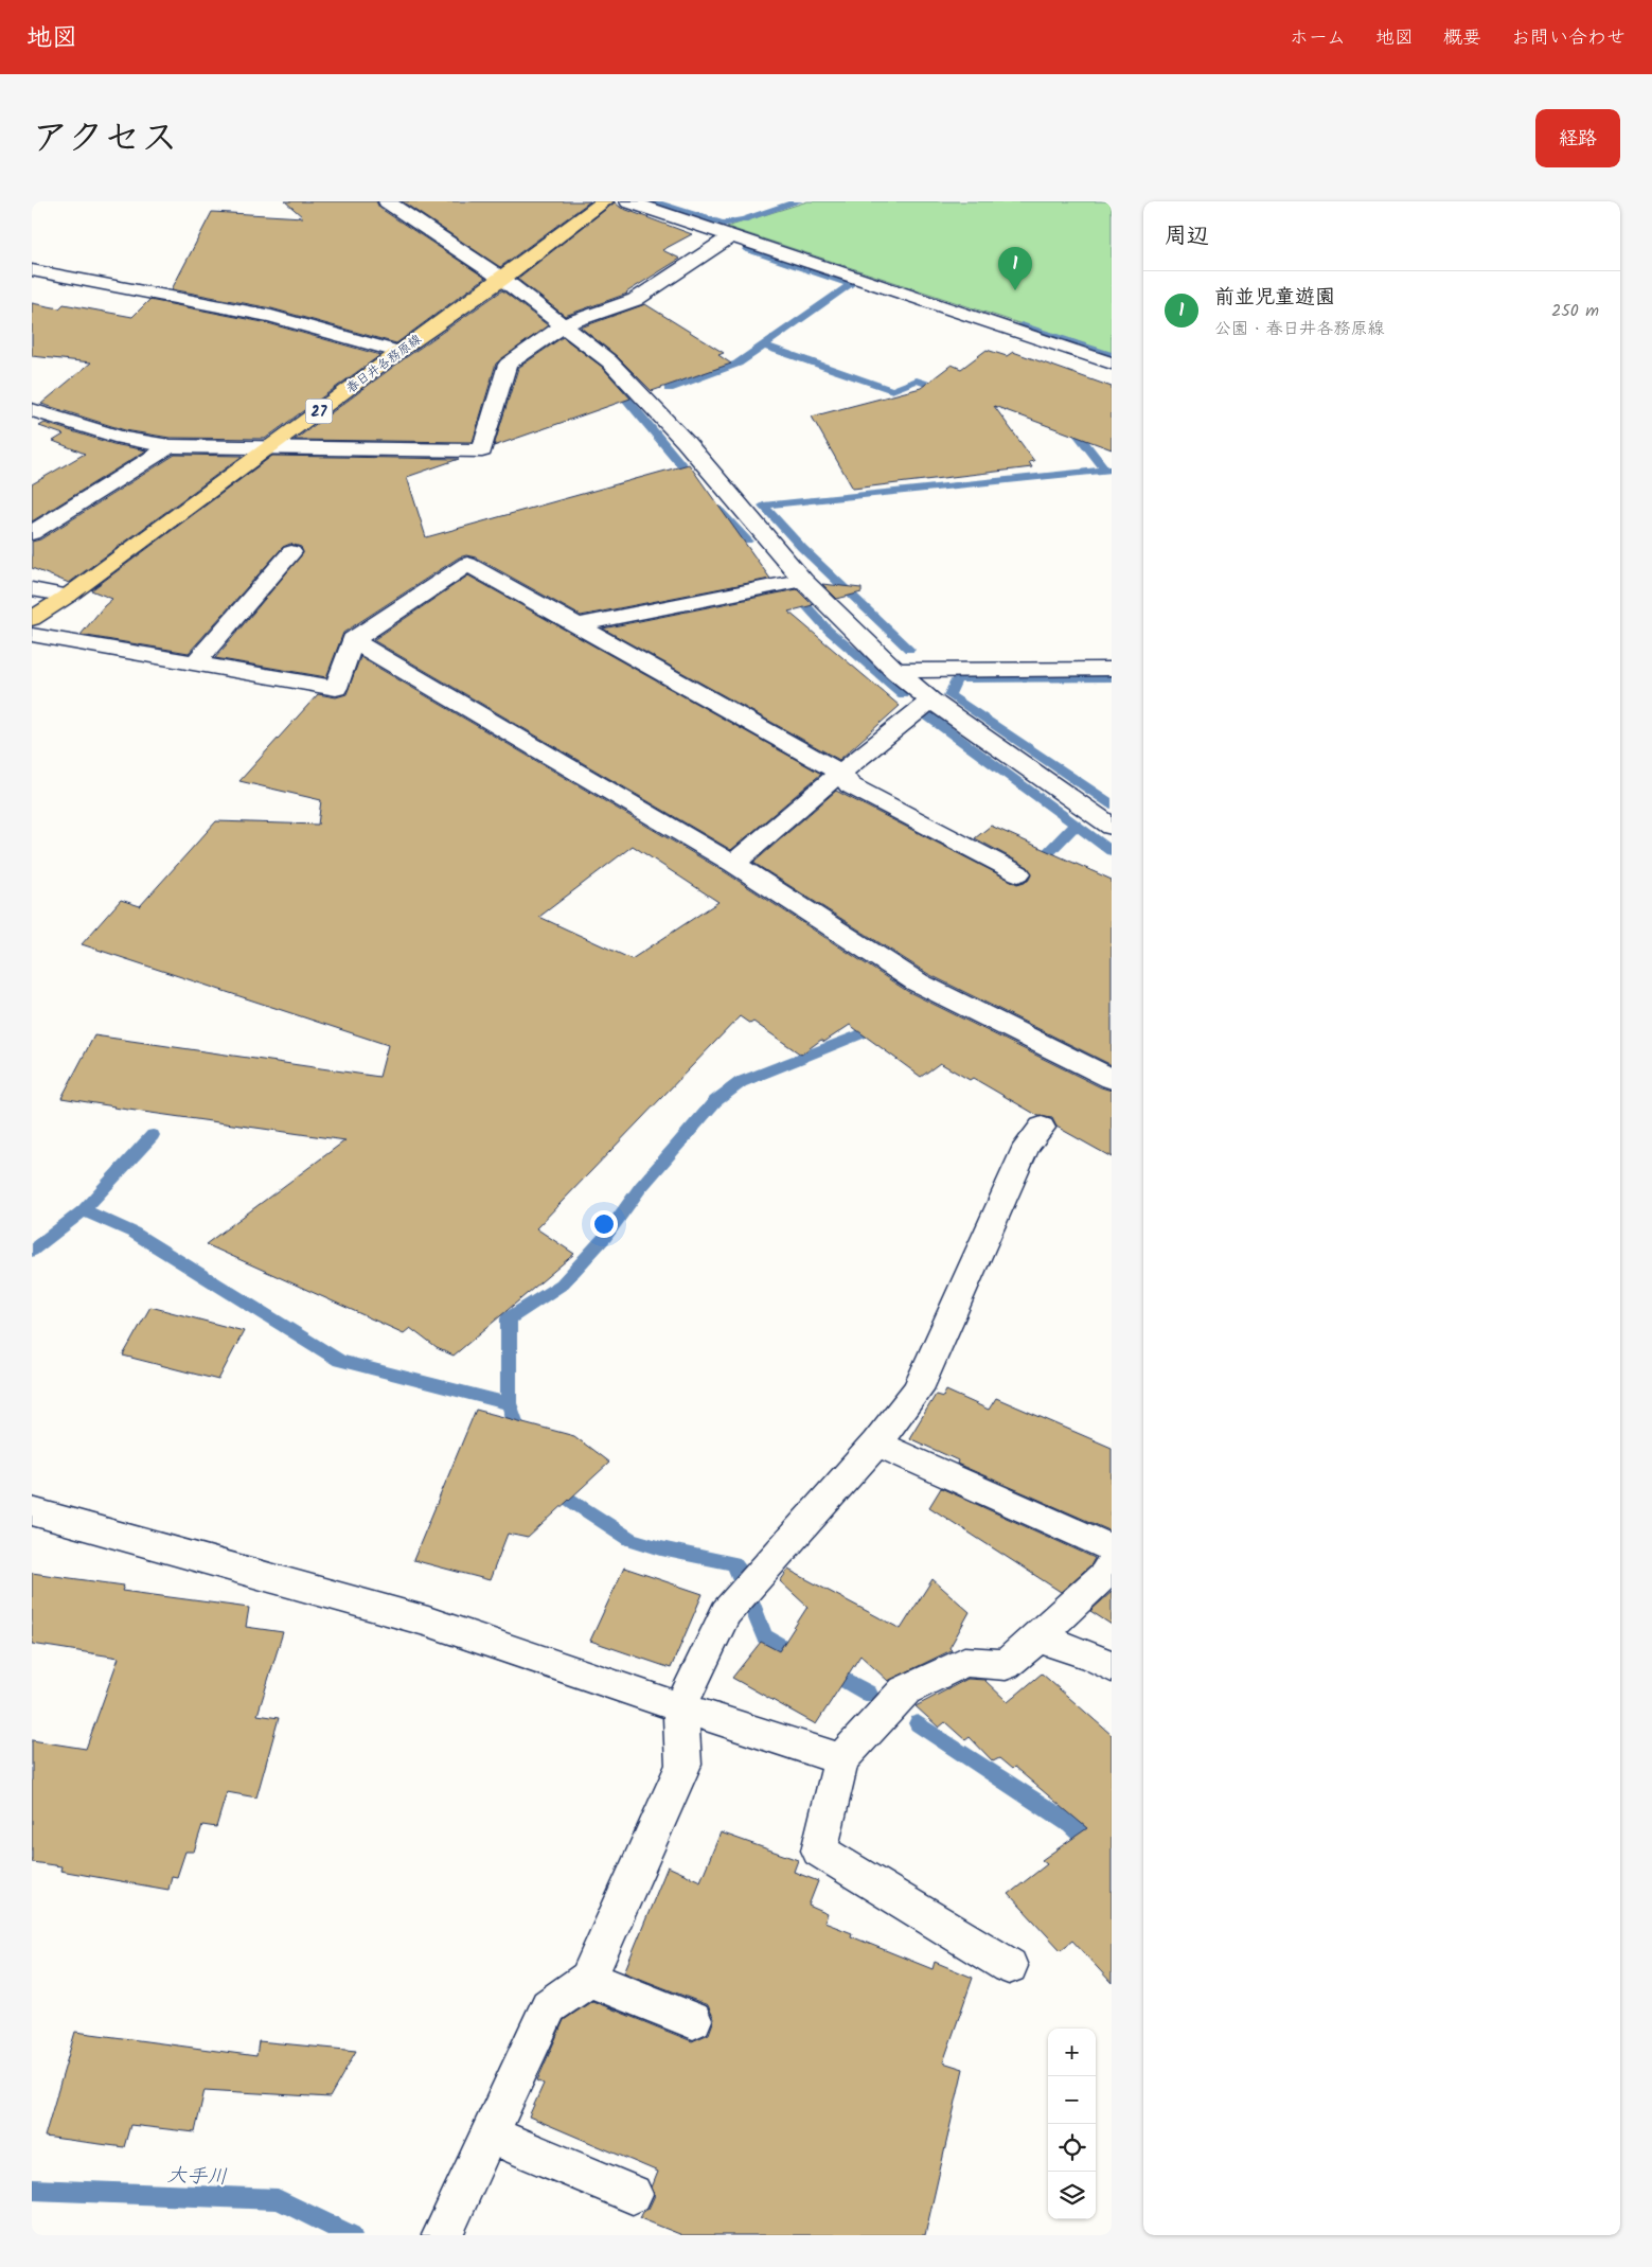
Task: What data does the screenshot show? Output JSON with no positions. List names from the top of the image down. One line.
{"streets":{"main road":["春日井各務原線","27"]},"water":["大手川"],"page":{"header":"地図","nav":["ホーム","地図","概要","お問い合わせ"],"title":"アクセス","buttons":"経路","heading":"周辺","pins":"1","list":[{"mark":"1","name":"前並児童遊園","note":"公園 · 春日井各務原線","value":"250 m"}],"map_buttons":["+","−"]}}
